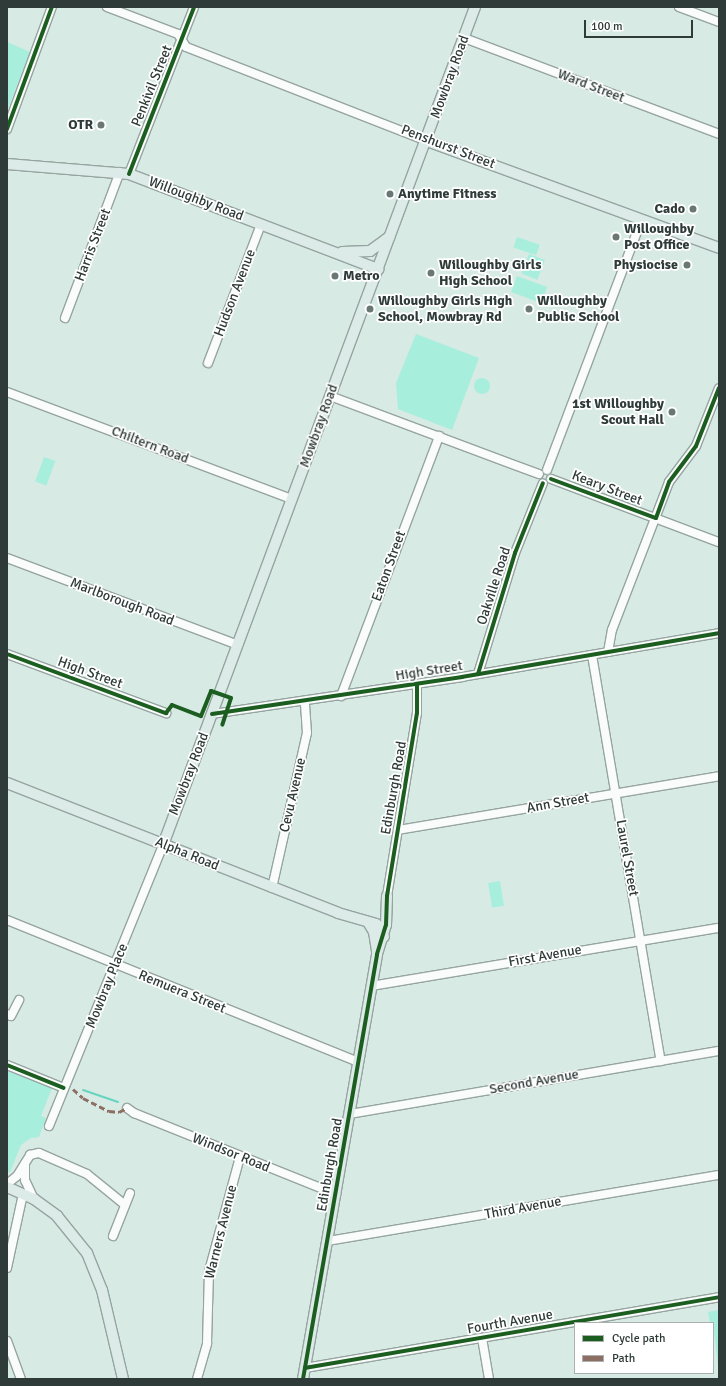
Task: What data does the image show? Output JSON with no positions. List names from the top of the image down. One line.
{"streets":{"main road":["Mowbray Road","Penshurst Street","Willoughby Road","Edinburgh Road","Alpha Road"],"street":["Penkivil Street","Ward Street","Harris Street","Hudson Avenue","Chiltern Road","Keary Street","Eaton Street","Oakville Road","Marlborough Road","High Street","Cevu Avenue","Ann Street","Laurel Street","First Avenue","Mowbray Place","Remuera Street","Second Avenue","Windsor Road","Third Avenue","Warners Avenue","Fourth Avenue"]},"crossings":[["Mowbray Road","Ward Street"],["Mowbray Road","Penshurst Street"],["Mowbray Road","Willoughby Road"],["Mowbray Road","Chiltern Road"],["Mowbray Road","Marlborough Road"],["Mowbray Road","High Street"],["Mowbray Road","Alpha Road"],["Mowbray Road","Mowbray Place"],["Penkivil Street","Penshurst Street"],["Penkivil Street","Willoughby Road"],["Penkivil Street","Harris Street"],["Willoughby Road","Harris Street"],["Willoughby Road","Hudson Avenue"],["Eaton Street","High Street"],["Oakville Road","High Street"],["High Street","Edinburgh Road"],["High Street","Cevu Avenue"],["High Street","Laurel Street"],["Edinburgh Road","Ann Street"],["Edinburgh Road","Alpha Road"],["Edinburgh Road","First Avenue"],["Edinburgh Road","Remuera Street"],["Edinburgh Road","Second Avenue"],["Edinburgh Road","Windsor Road"],["Edinburgh Road","Third Avenue"],["Edinburgh Road","Fourth Avenue"],["Cevu Avenue","Alpha Road"],["Ann Street","Laurel Street"],["Alpha Road","Mowbray Place"],["Laurel Street","First Avenue"],["Laurel Street","Second Avenue"],["Mowbray Place","Remuera Street"],["Windsor Road","Warners Avenue"]],"places":["OTR","Anytime Fitness","Cado","Willoughby Post Office","Physiocise","Willoughby Girls High School","Metro","Willoughby Girls High School, Mowbray Rd","Willoughby Public School","1st Willoughby Scout Hall"],"legend":["Cycle path","Path"],"scale_bar":"100 m"}
